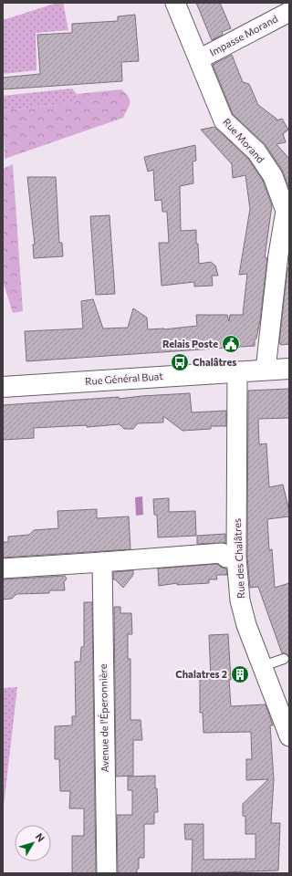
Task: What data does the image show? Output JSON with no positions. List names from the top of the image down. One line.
{"streets":{"main road":["Rue Général Buat"],"street":["Impasse Morand","Rue Morand","Rue des Chalâtres","Avenue de l'Éperonnière"]},"crossings":[["Impasse Morand","Rue Morand"],["Rue Morand","Rue Général Buat"],["Rue Général Buat","Rue des Chalâtres"]],"places":{"public building":["Relais Poste"],"bus stop":["Chalâtres"],"building":["Chalatres 2"]},"north":"top right"}
